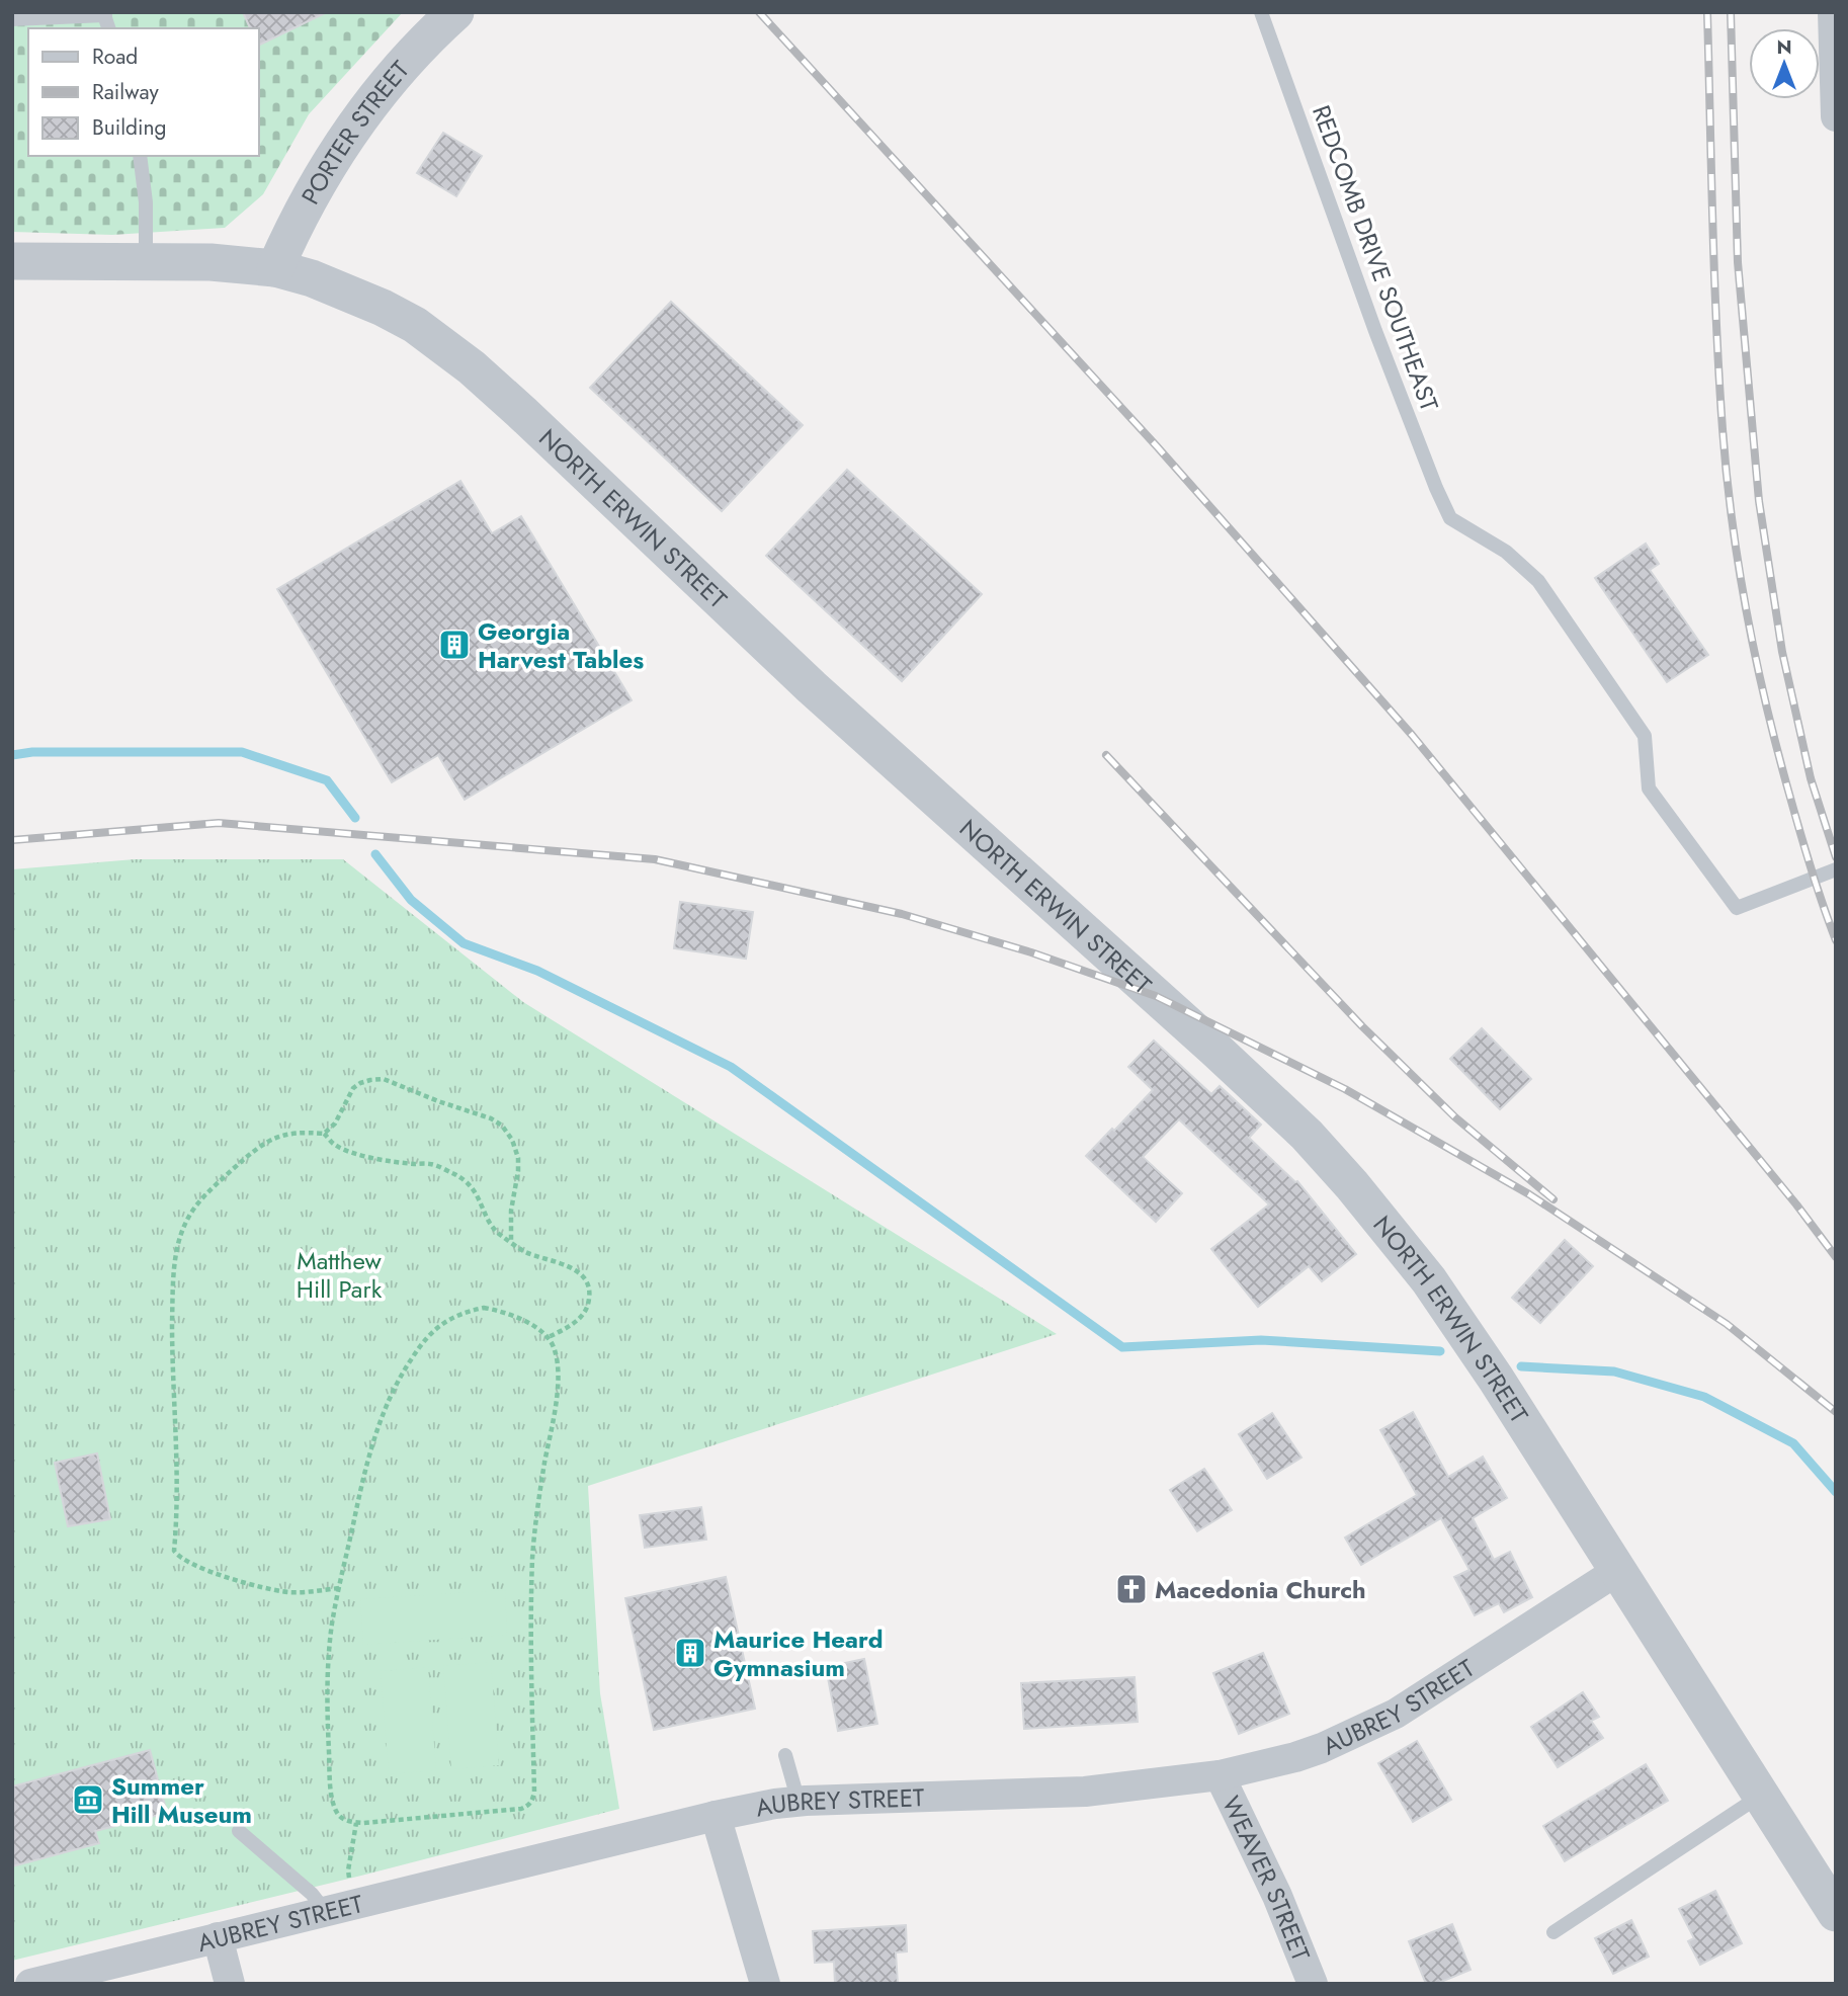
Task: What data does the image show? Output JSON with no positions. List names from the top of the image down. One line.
{"streets":{"street":["PORTER STREET","NORTH ERWIN STREET","AUBREY STREET","WEAVER STREET"],"lane":["REDCOMB DRIVE SOUTHEAST"]},"crossings":[["PORTER STREET","NORTH ERWIN STREET"],["NORTH ERWIN STREET","AUBREY STREET"],["AUBREY STREET","WEAVER STREET"]],"parks":["Matthew Hill Park"],"places":{"building":["Georgia Harvest Tables","Maurice Heard Gymnasium"],"church":["Macedonia Church"],"museum":["Summer Hill Museum"]},"legend":["Road","Railway","Building"],"north":"top"}
